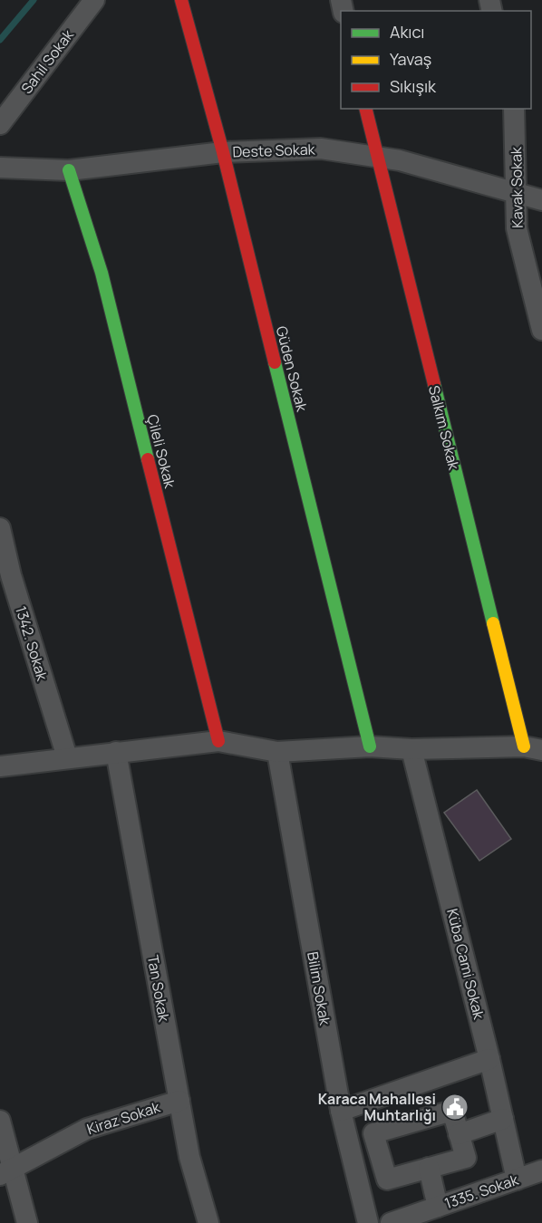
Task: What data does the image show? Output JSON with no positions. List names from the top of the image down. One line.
{"streets":{"street":["Sahil Sokak","Deste Sokak","Kavak Sokak","Güden Sokak","Salkım Sokak","Çileli Sokak","1342. Sokak","Küba Cami Sokak","Tan Sokak","Bilim Sokak","Kiraz Sokak","1335. Sokak"]},"crossings":[["Deste Sokak","Kavak Sokak"],["Deste Sokak","Güden Sokak"],["Deste Sokak","Salkım Sokak"],["Deste Sokak","Çileli Sokak"],["Küba Cami Sokak","1335. Sokak"],["Tan Sokak","Kiraz Sokak"]],"places":{"public building":["Karaca Mahallesi Muhtarlığı"]},"legend":["Akıcı","Yavaş","Sıkışık"]}
